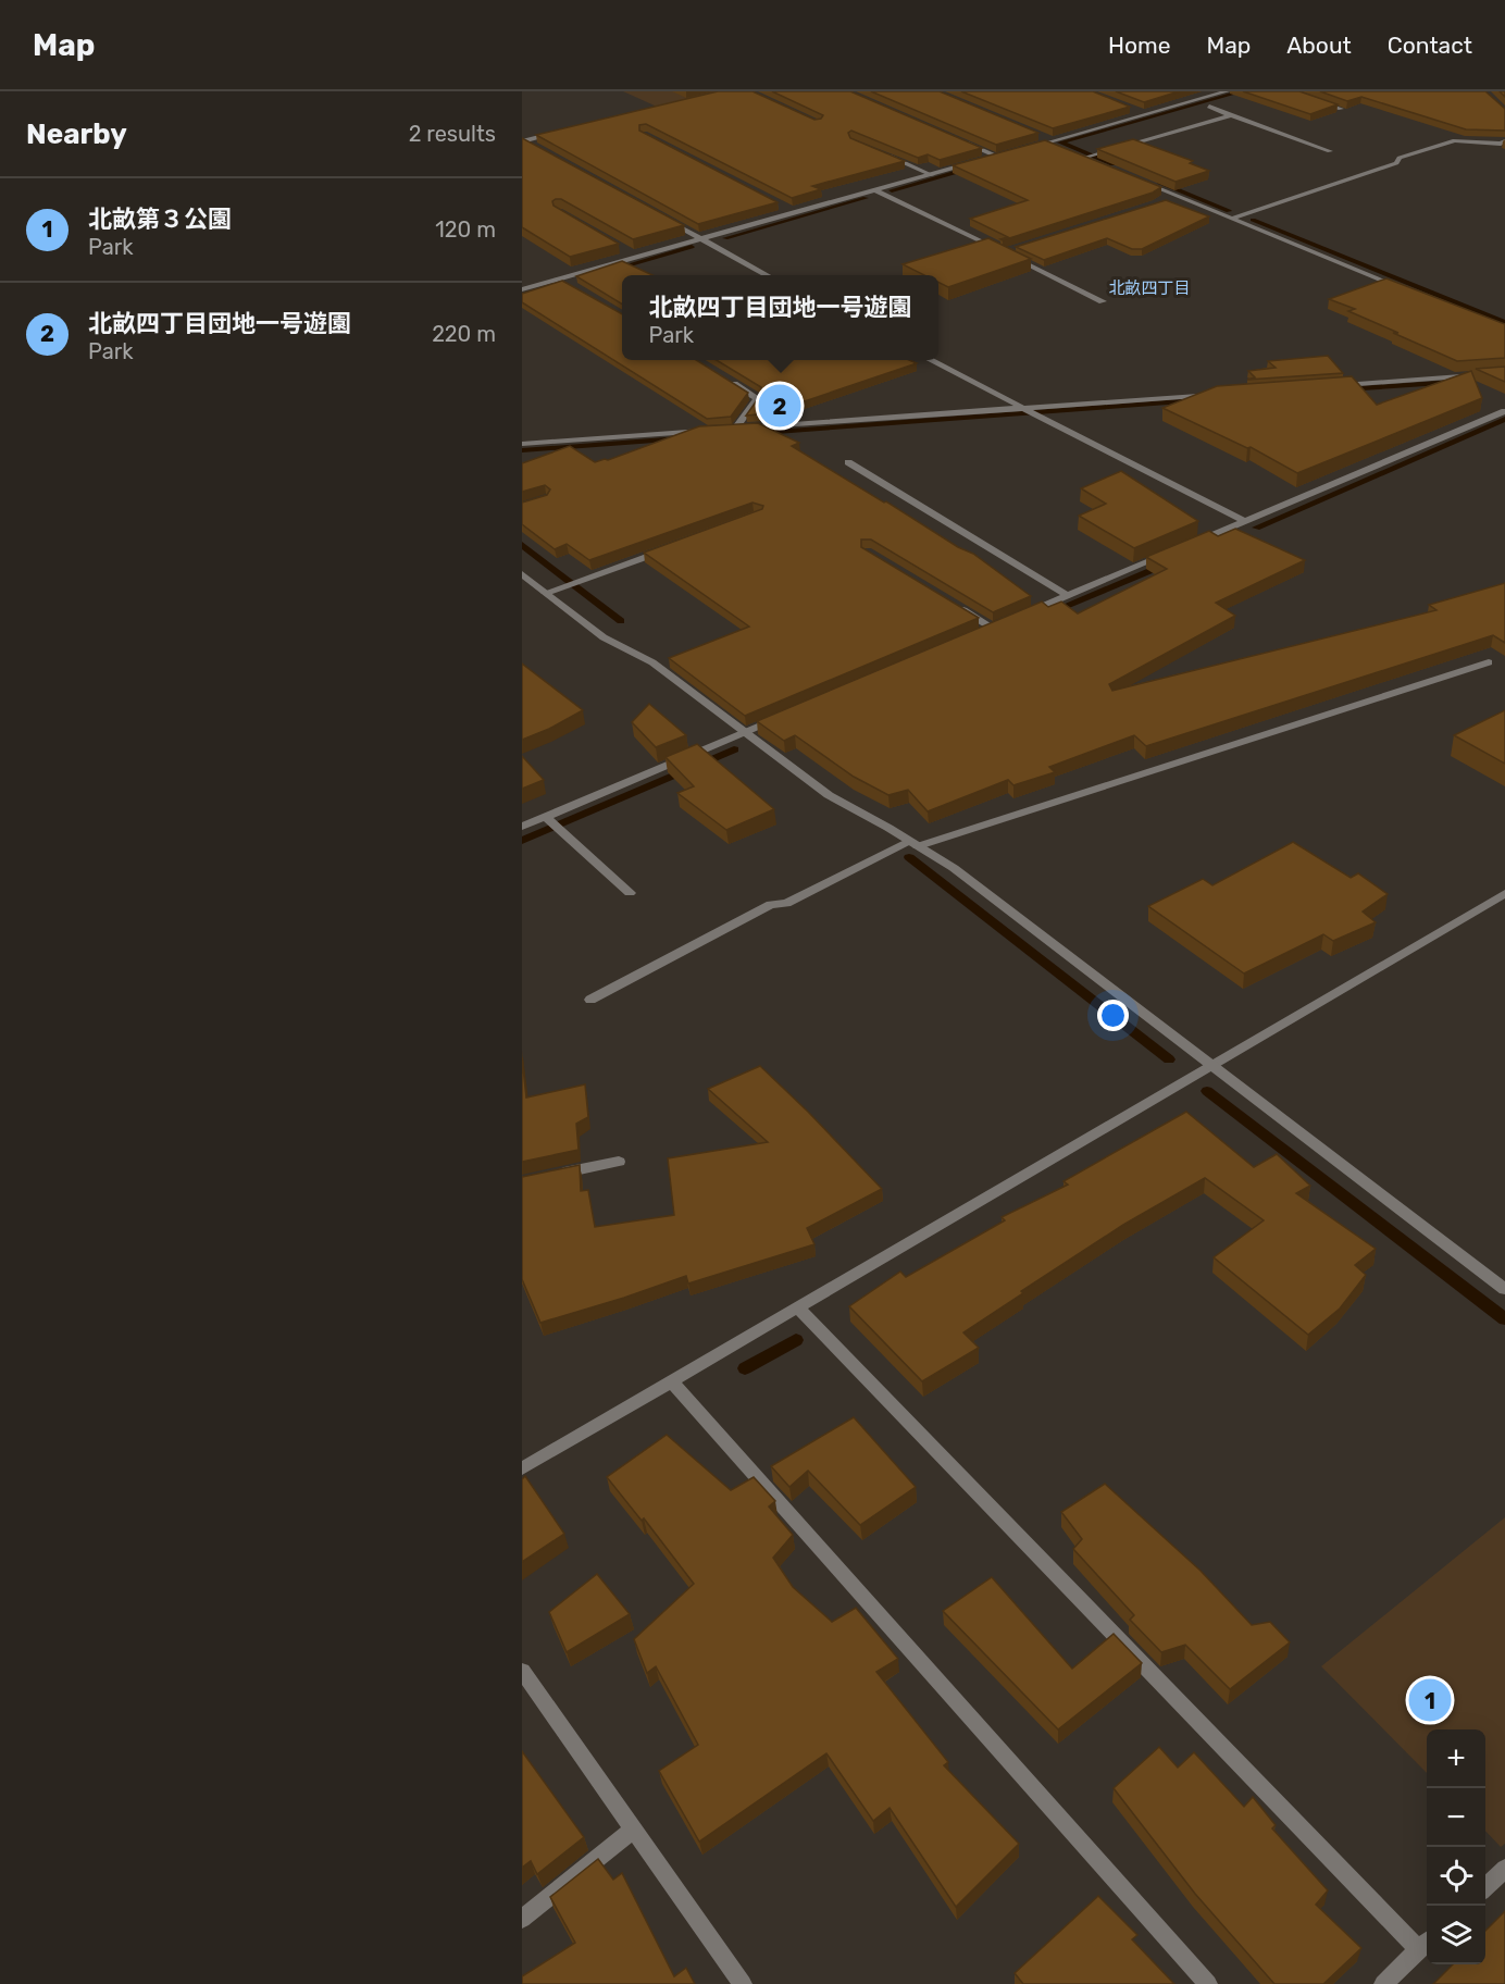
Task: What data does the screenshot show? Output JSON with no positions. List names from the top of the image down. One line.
{"districts":["北畝四丁目"],"page":{"header":"Map","nav":["Home","Map","About","Contact"],"heading":["Nearby","2 results"],"list":[{"mark":"1","name":"北畝第３公園","note":"Park","value":"120 m"},{"mark":"2","name":"北畝四丁目団地一号遊園","note":"Park","value":"220 m"}],"popup":["北畝四丁目団地一号遊園","Park"],"pins":["2","1"],"map_buttons":["+","−"]}}
